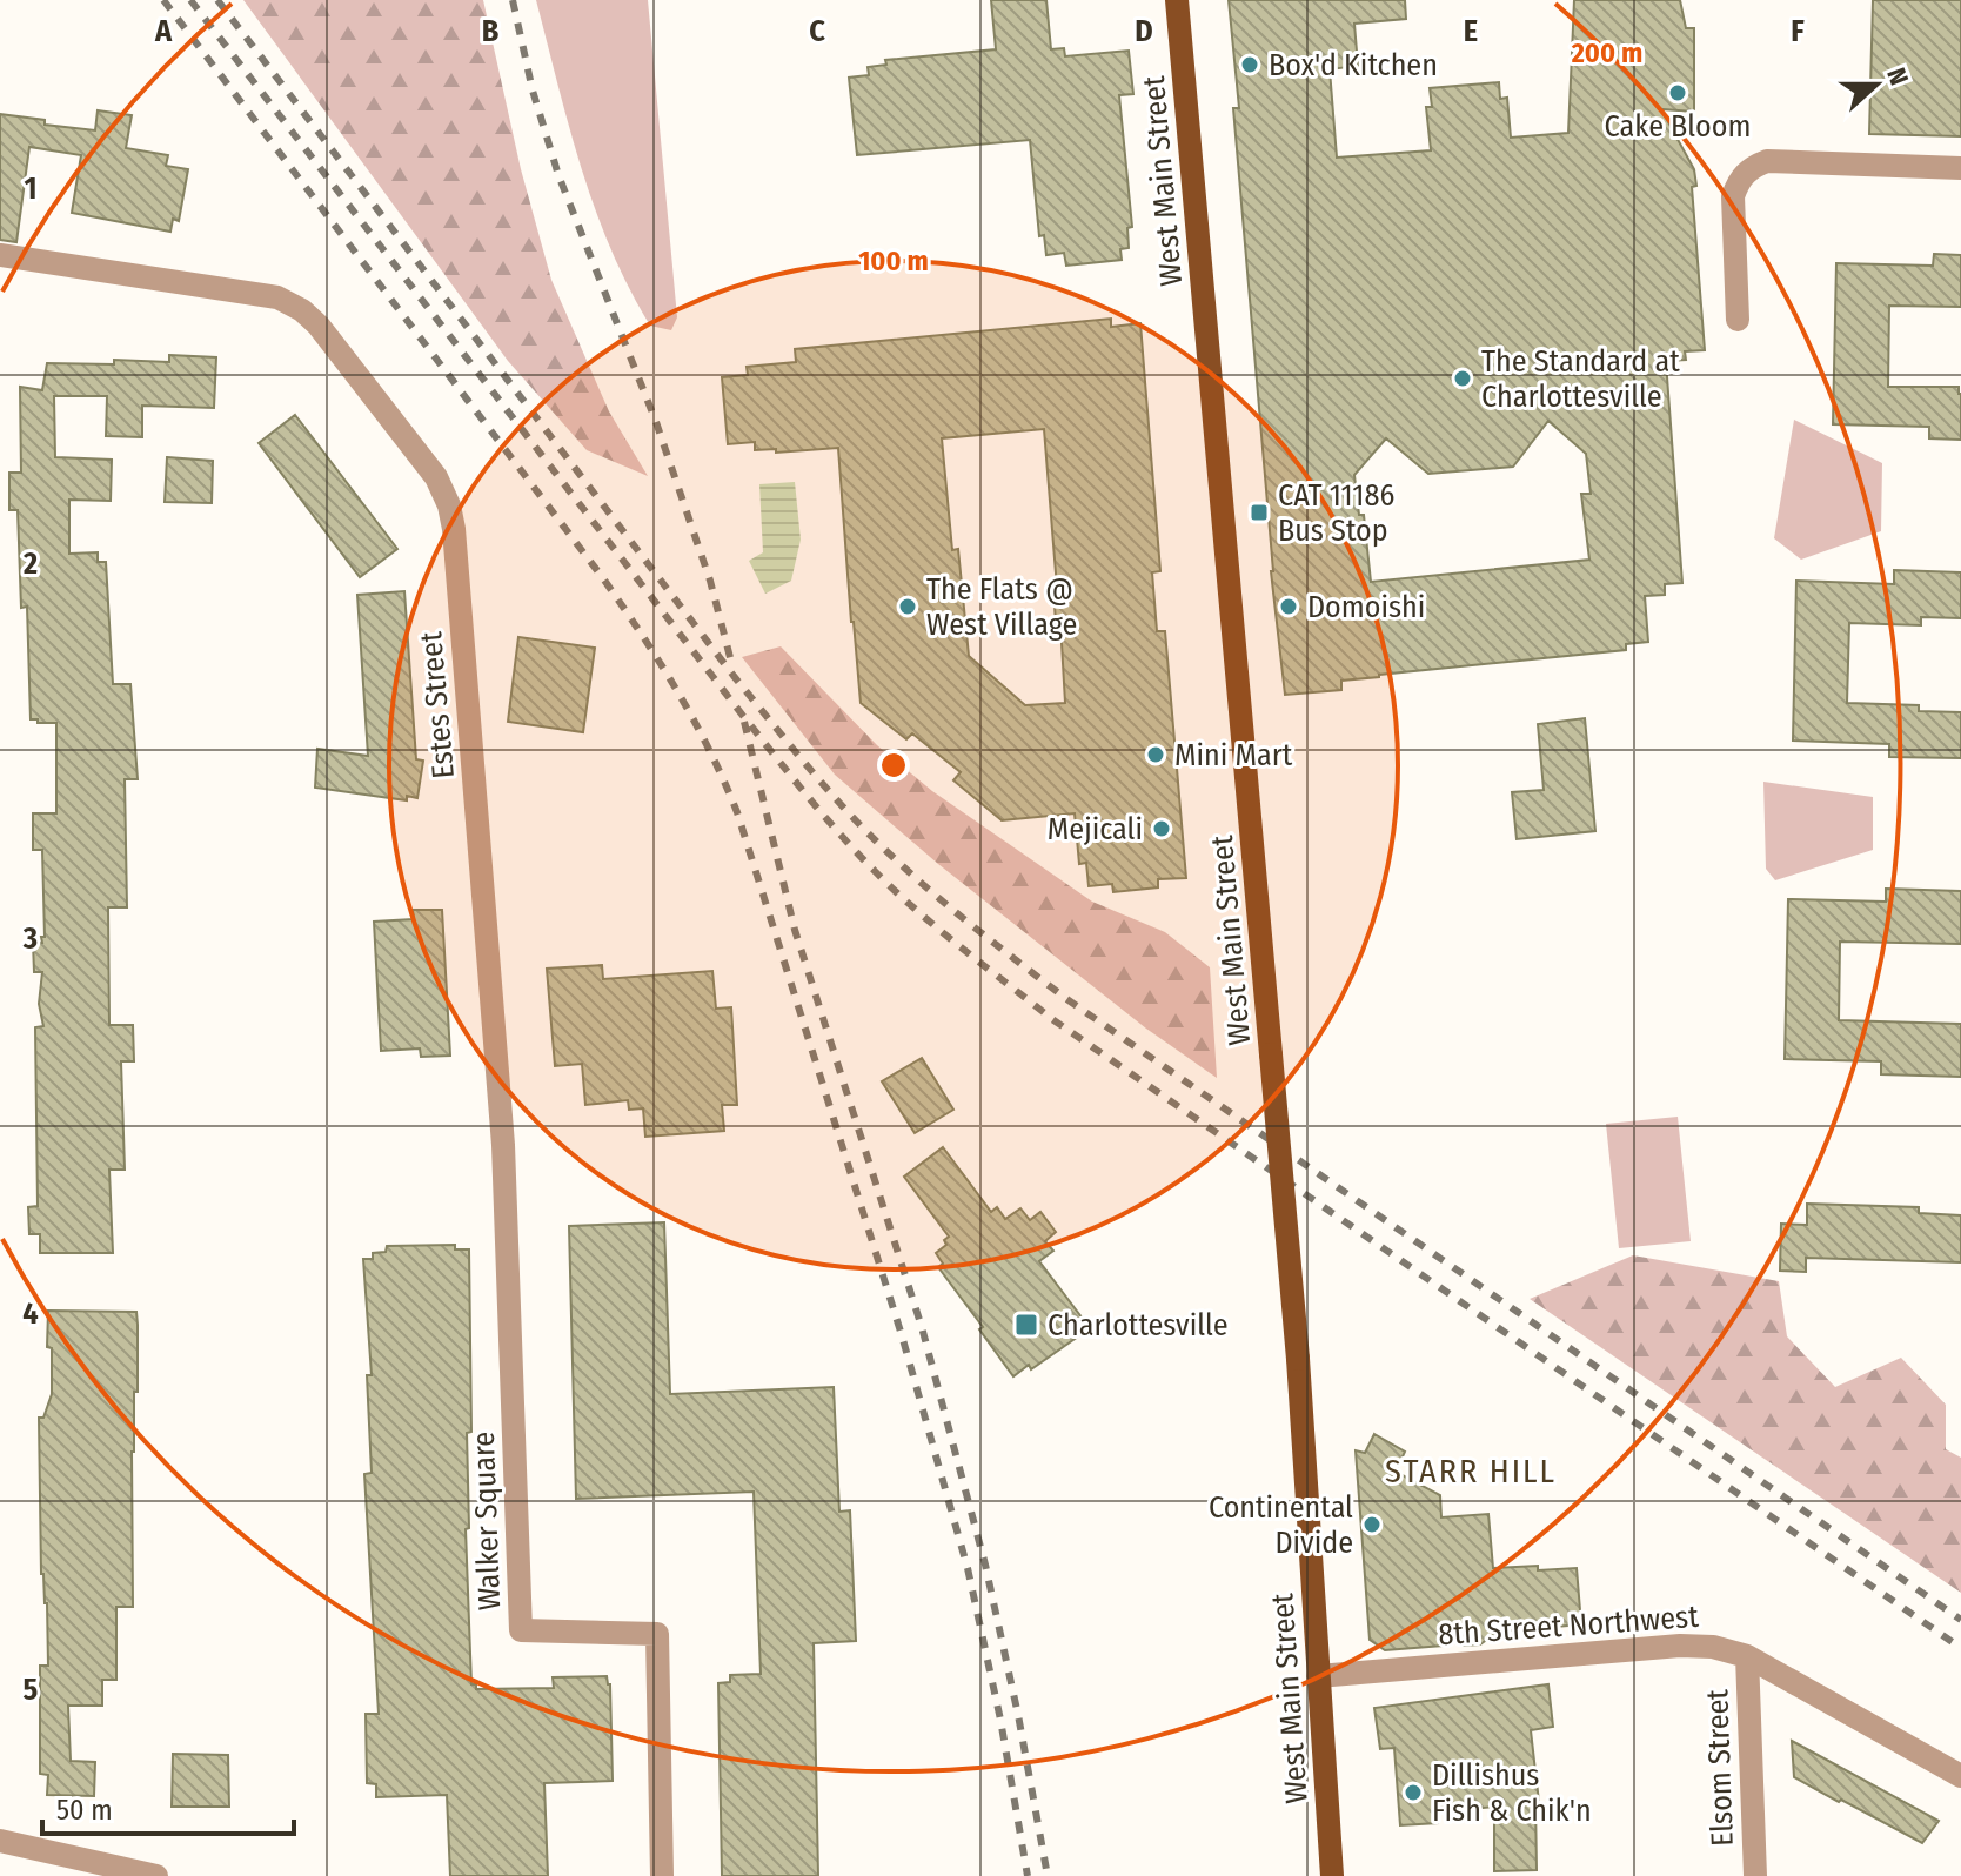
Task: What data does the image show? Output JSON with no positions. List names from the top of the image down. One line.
{"streets":{"main road":["West Main Street"],"street":["Estes Street","Walker Square","8th Street Northwest","Elsom Street"]},"crossings":[["West Main Street","8th Street Northwest"],["Estes Street","Walker Square"],["8th Street Northwest","Elsom Street"]],"districts":["STARR HILL"],"places":{"other":["Box'd Kitchen","Cake Bloom","The Standard at Charlottesville","The Flats @ West Village","Domoishi","Mini Mart","Mejicali","Continental Divide","Dillishus Fish & Chik'n"],"transit":["CAT 11186 Bus Stop","Charlottesville"]},"scale_bar":"50 m","north":"right","grid":{"columns":["A","B","C","D","E","F"],"rows":["1","2","3","4","5"]},"rings":["200 m","100 m"]}
